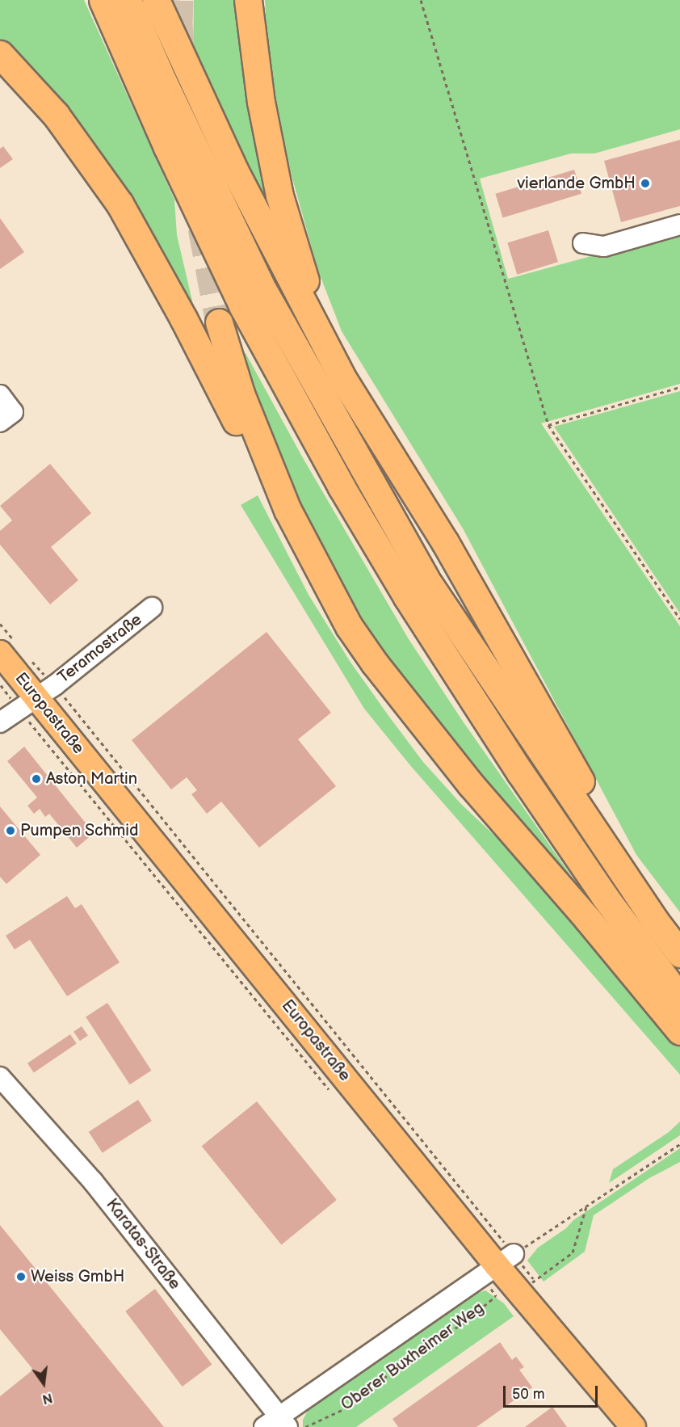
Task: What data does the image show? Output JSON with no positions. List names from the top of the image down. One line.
{"streets":{"main road":["Europastraße"],"street":["Teramostraße","Karatas-Straße","Oberer Buxheimer Weg"]},"crossings":[["Teramostraße","Europastraße"],["Europastraße","Oberer Buxheimer Weg"],["Karatas-Straße","Oberer Buxheimer Weg"]],"places":["vierlande GmbH","Aston Martin","Pumpen Schmid","Weiss GmbH"],"scale_bar":"50 m","north":"bottom"}
